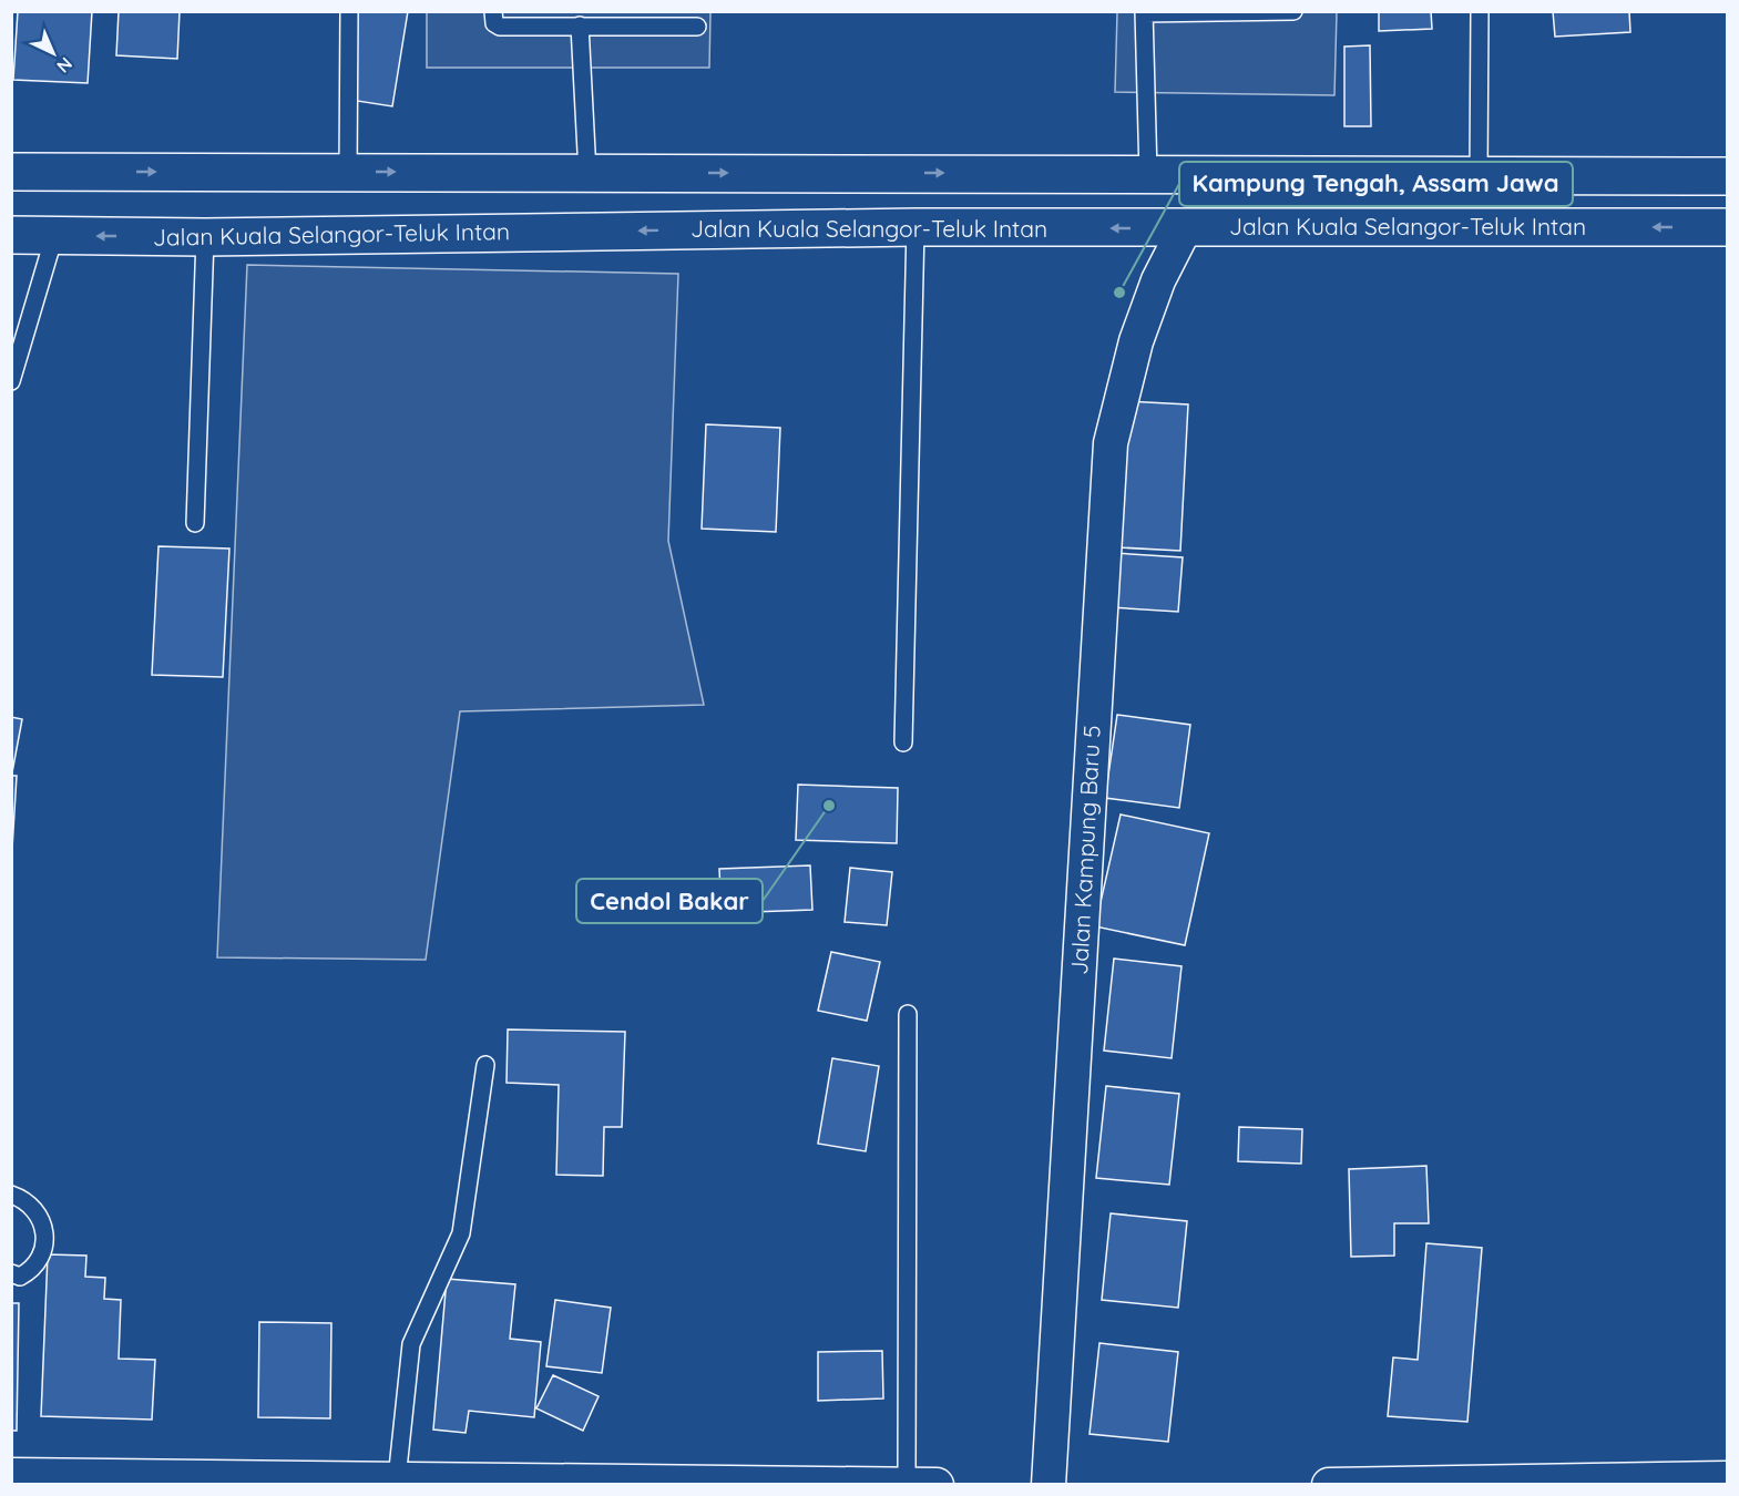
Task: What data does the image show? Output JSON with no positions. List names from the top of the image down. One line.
{"streets":{"highway":["Jalan Kuala Selangor-Teluk Intan"],"street":["Jalan Kampung Baru 5"]},"crossings":[["Jalan Kuala Selangor-Teluk Intan","Jalan Kampung Baru 5"]],"places":["Kampung Tengah, Assam Jawa","Cendol Bakar"],"north":"bottom right"}
